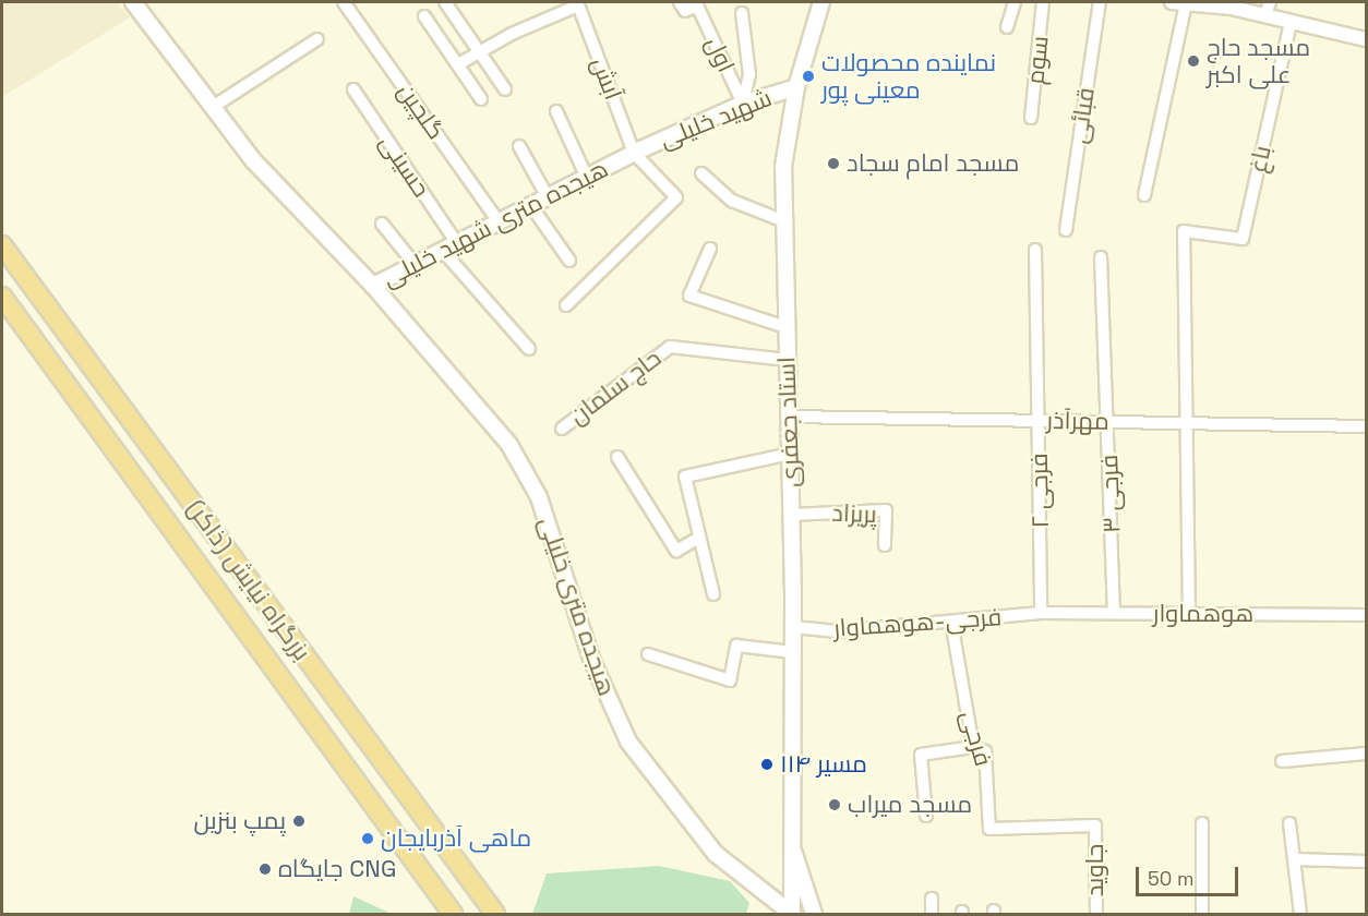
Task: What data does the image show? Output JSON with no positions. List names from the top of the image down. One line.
{"streets":{"highway":["بزرگراه نیایش (ذاکر)"],"main road":["شهید خلیلی","هیجده متری شهید خلیلی","استاد جعفری","هیجده متری خلیلی"],"street":["اول","سوم","آبش","گلچین","قبائی","باغ","حسینی","حاج سلمان","مهرآذر","فرجی ۲","فرجی ۳","پریزاد","هوهماوار","فرجی-هوهماوار","فرجی","جاوید"]},"crossings":[["اول","شهید خلیلی"],["آبش","شهید خلیلی"],["آبش","هیجده متری شهید خلیلی"],["گلچین","هیجده متری شهید خلیلی"],["شهید خلیلی","هیجده متری شهید خلیلی"],["شهید خلیلی","استاد جعفری"],["باغ","مهرآذر"],["حسینی","هیجده متری شهید خلیلی"],["هیجده متری شهید خلیلی","هیجده متری خلیلی"],["حاج سلمان","استاد جعفری"],["مهرآذر","استاد جعفری"],["مهرآذر","فرجی ۲"],["مهرآذر","فرجی ۳"],["استاد جعفری","پریزاد"],["استاد جعفری","هیجده متری خلیلی"],["استاد جعفری","فرجی-هوهماوار"],["فرجی ۲","هوهماوار"],["فرجی ۲","فرجی-هوهماوار"],["فرجی ۳","هوهماوار"],["هوهماوار","فرجی-هوهماوار"],["فرجی-هوهماوار","فرجی"],["فرجی","جاوید"]],"places":["مسجد حاج علی اکبر","نماینده محصولات معینی پور","مسجد امام سجاد","مسیر ۱۱۴","مسجد میراب","پمپ بنزین","ماهی آذربایجان","جایگاه CNG"],"scale_bar":"50 m"}
